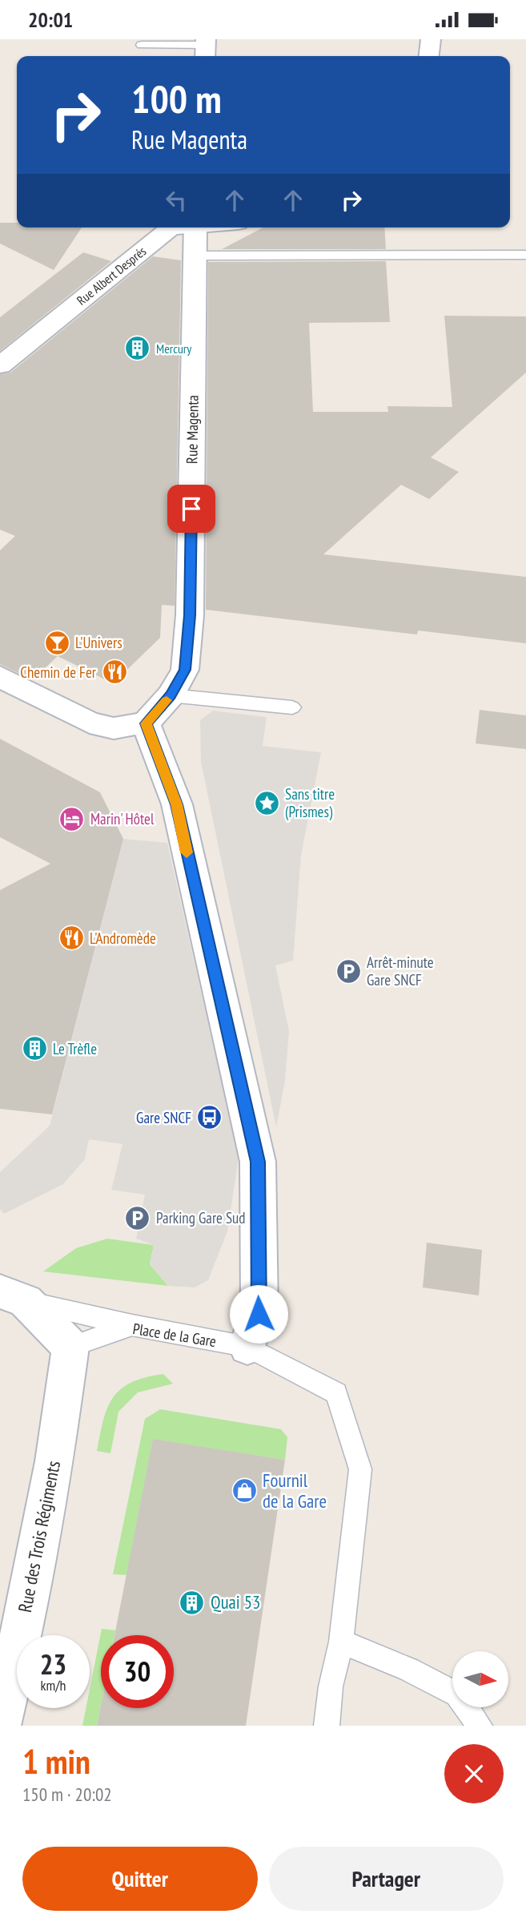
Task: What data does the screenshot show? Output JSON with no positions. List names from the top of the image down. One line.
{"streets":{"street":["Rue Albert Després","Rue Magenta","Rue des Trois Régiments"],"lane":["Place de la Gare"]},"crossings":[["Place de la Gare","Rue des Trois Régiments"]],"places":{"building":["Mercury","Le Trèfle","Quai 53"],"bar":["L'Univers"],"restaurant":["Chemin de Fer","L'Andromède"],"place":["Sans titre (Prismes)"],"hotel":["Marin' Hôtel"],"parking":["Arrêt-minute Gare SNCF","Parking Gare Sud"],"bus stop":["Gare SNCF"],"shop":["Fournil de la Gare"]},"north":"right","page":{"status":"20:01","turn":["100 m","Rue Magenta"],"speed":"23 km/h","limit":"30","heading":["1 min","150 m · 20:02"],"buttons":["Quitter","Partager"]}}
